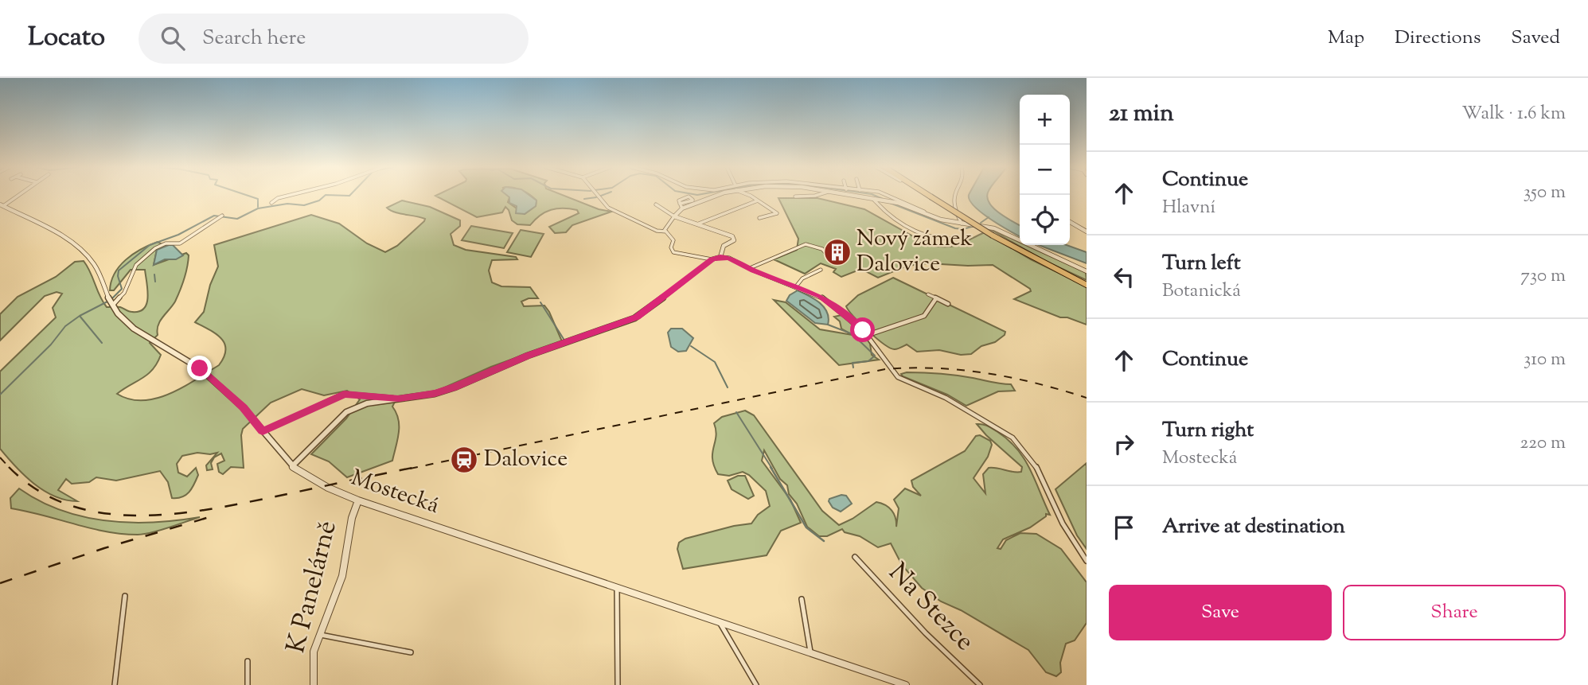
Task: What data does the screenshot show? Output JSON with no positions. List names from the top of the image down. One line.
{"streets":{"street":["Mostecká","K Panelárně","Na Stezce"]},"crossings":[["Mostecká","K Panelárně"]],"places":{"building":["Nový zámek Dalovice"],"station":["Dalovice"]},"page":{"header":"Locato","search":"Search here","nav":["Map","Directions","Saved"],"heading":["21 min","Walk · 1.6 km"],"map_buttons":["+","−"],"list":[["Continue","Hlavní","350 m"],["Turn left","Botanická","730 m"],["Continue","310 m"],["Turn right","Mostecká","220 m"],"Arrive at destination"],"buttons":["Save","Share"]}}
